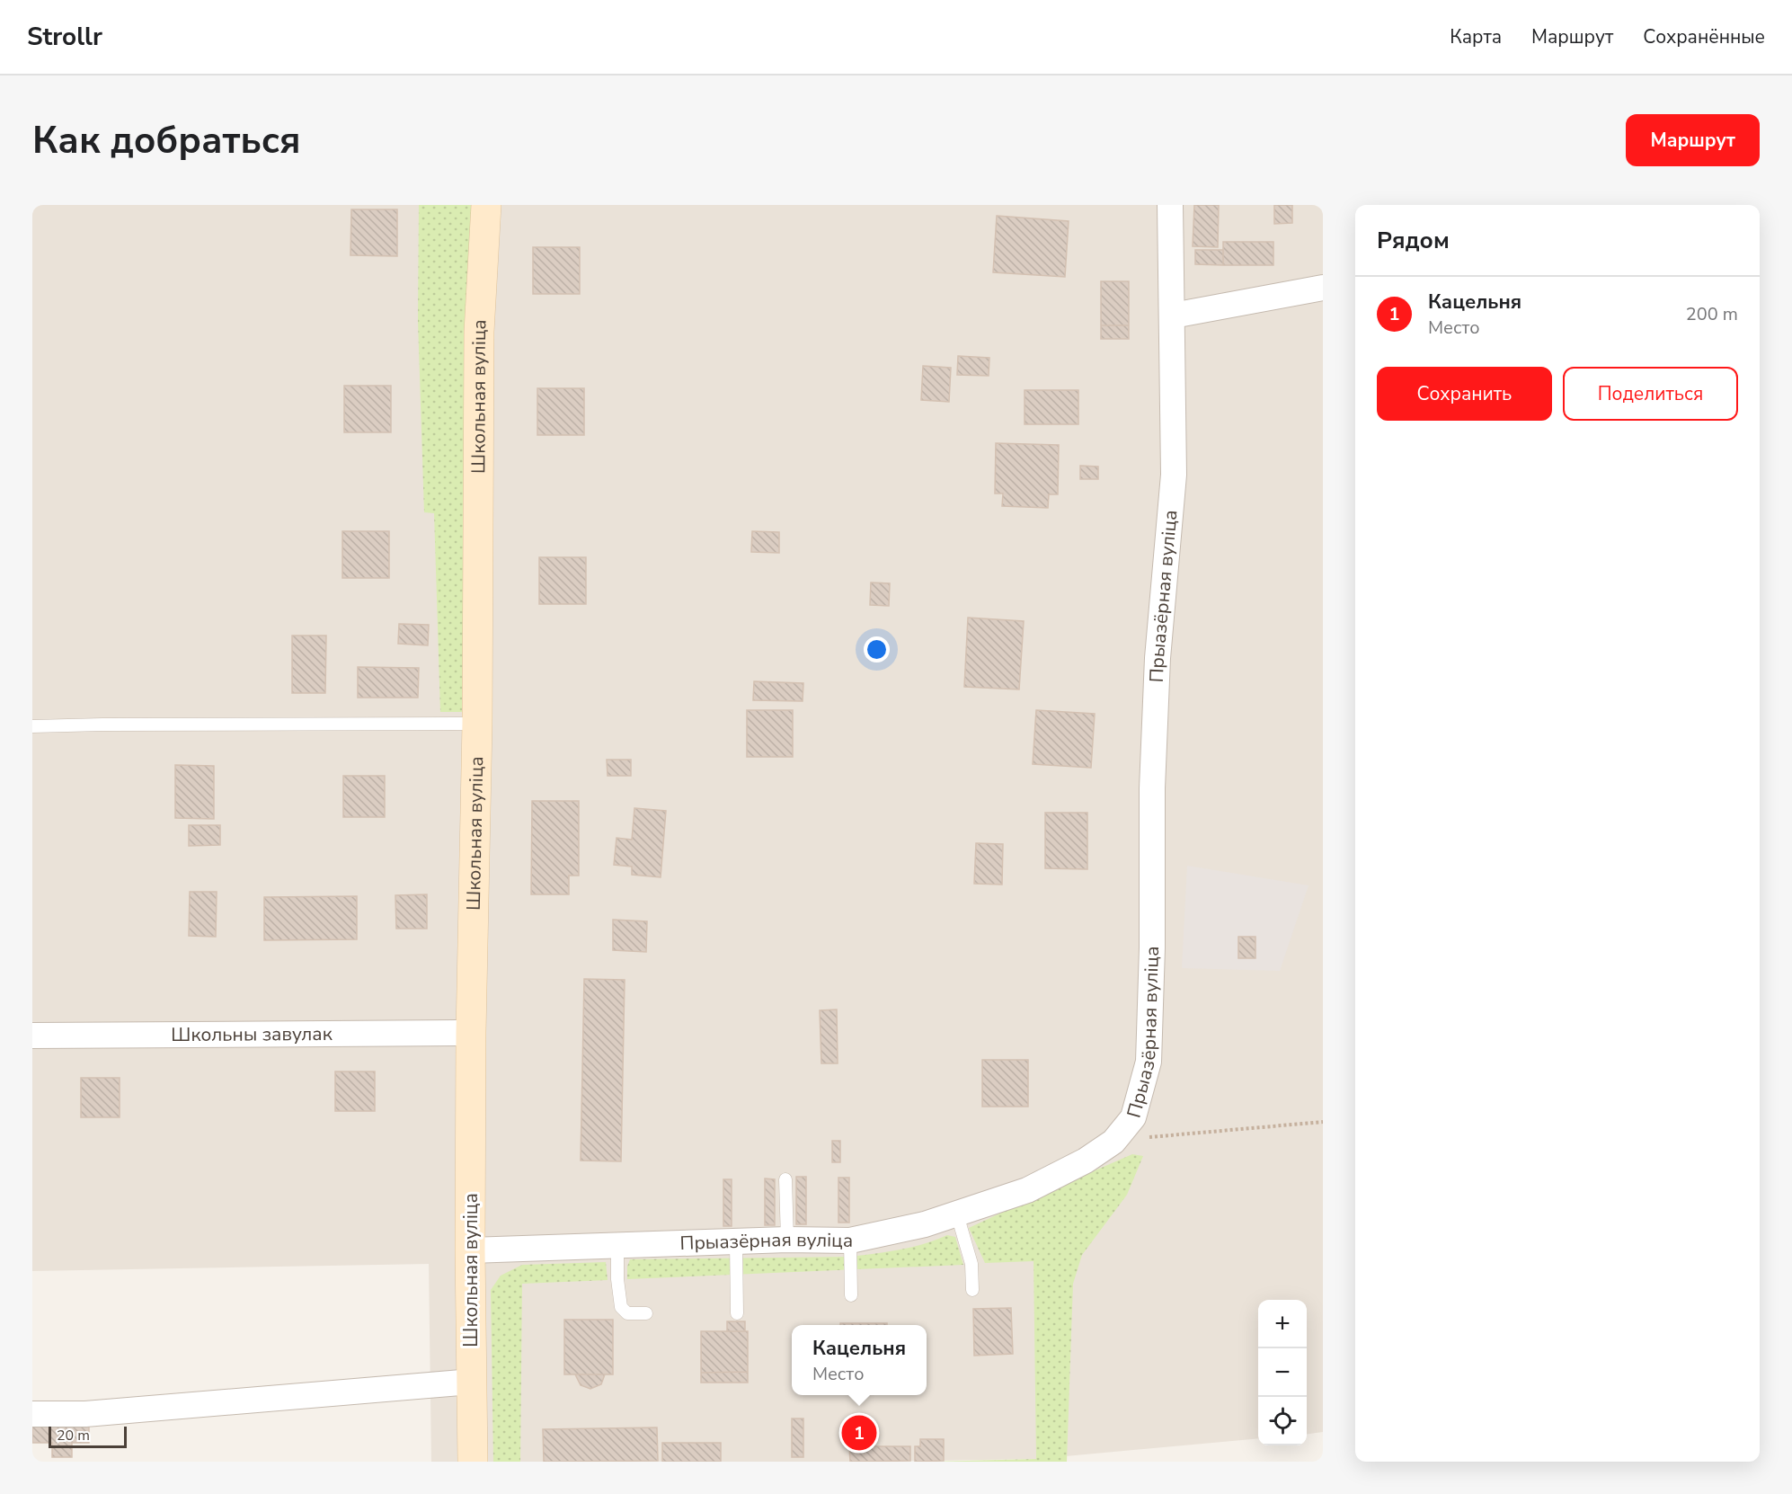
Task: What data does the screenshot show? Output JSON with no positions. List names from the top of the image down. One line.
{"streets":{"main road":["Школьная вуліца"],"street":["Прыазёрная вуліца","Школьны завулак"]},"crossings":[["Школьная вуліца","Прыазёрная вуліца"],["Школьная вуліца","Школьны завулак"]],"scale_bar":"20 m","page":{"header":"Strollr","nav":["Карта","Маршрут","Сохранённые"],"buttons":["Маршрут",["Сохранить","Поделиться"]],"title":"Как добраться","heading":"Рядом","list":[{"mark":"1","name":"Кацельня","note":"Место","value":"200 m"}],"map_buttons":["+","−"],"popup":["Кацельня","Место"],"pins":"1","scale":"20 m"}}
